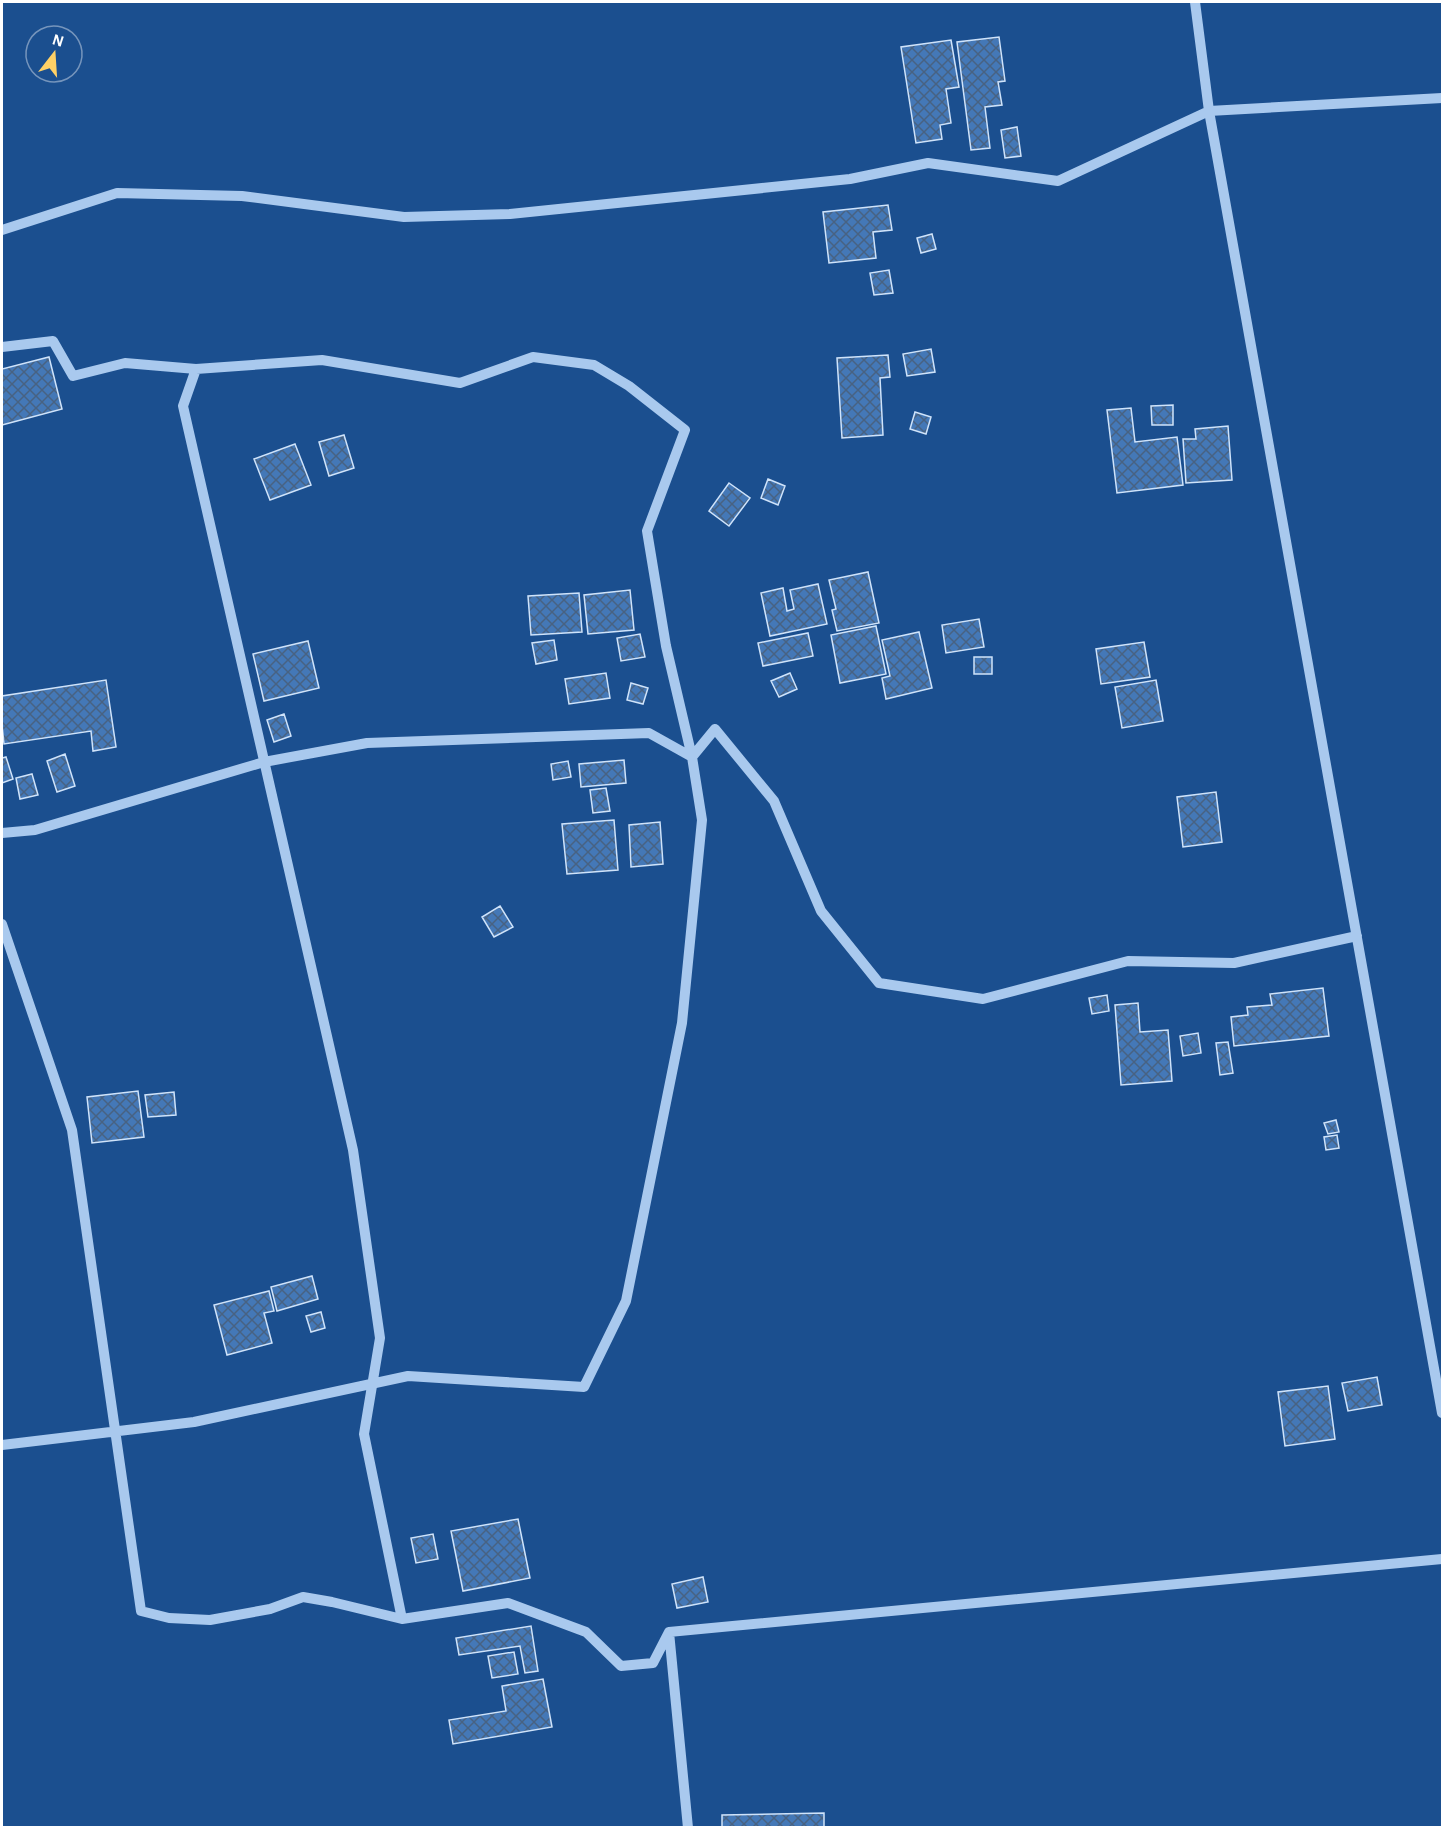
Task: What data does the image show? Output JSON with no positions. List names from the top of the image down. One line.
{"north":"top"}
